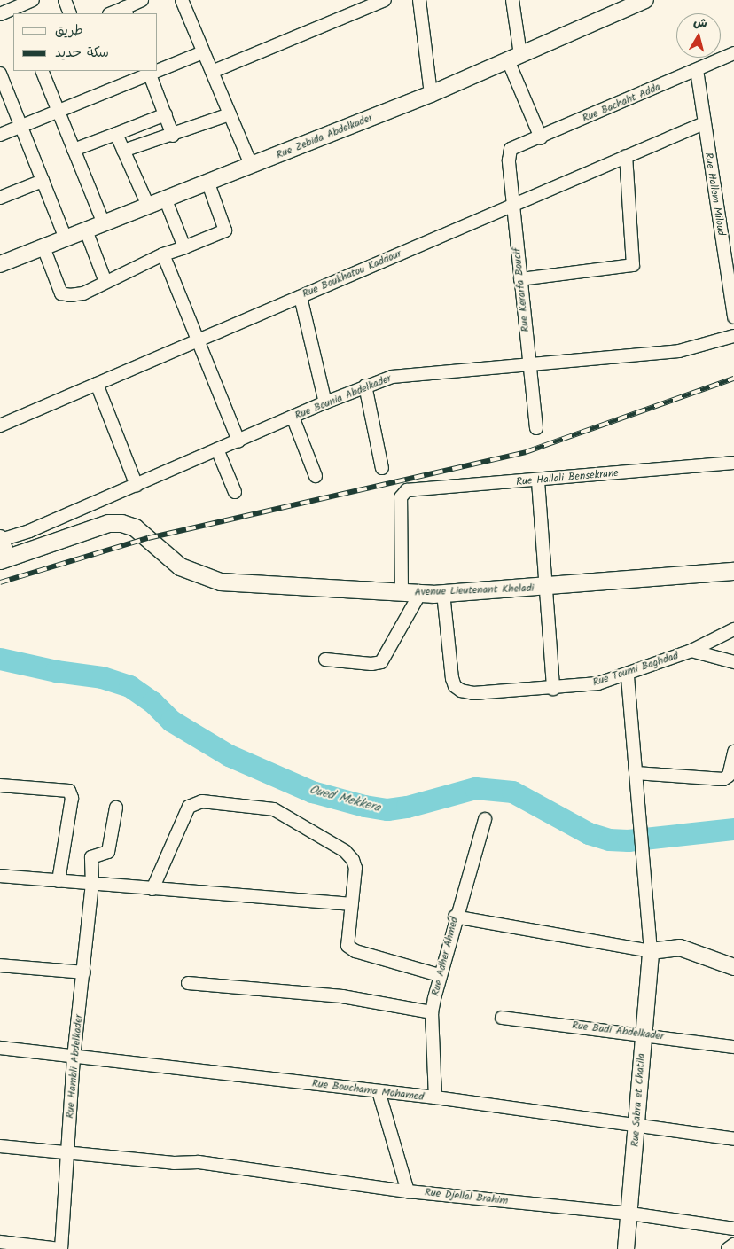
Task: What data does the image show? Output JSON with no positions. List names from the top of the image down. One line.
{"streets":{"main road":["Avenue Lieutenant Kheladi"],"street":["Rue Bachaht Adda","Rue Zebida Abdelkader","Rue Hallem Miloud","Rue Boukhatou Kaddour","Rue Kerarfa Boucif","Rue Bounia Abdelkader","Rue Hallali Bensekrane","Rue Toumi Baghdad","Rue Adher Ahmed","Rue Badi Abdelkader","Rue Hambli Abdelkader","Rue Bouchama Mohamed","Rue Sabra et Chatila","Rue Djellal Brahim"]},"crossings":[["Rue Bachaht Adda","Rue Hallem Miloud"],["Rue Bachaht Adda","Rue Kerarfa Boucif"],["Rue Hallem Miloud","Rue Boukhatou Kaddour"],["Rue Boukhatou Kaddour","Rue Kerarfa Boucif"],["Rue Kerarfa Boucif","Rue Bounia Abdelkader"],["Rue Hallali Bensekrane","Avenue Lieutenant Kheladi"],["Avenue Lieutenant Kheladi","Rue Toumi Baghdad"],["Rue Adher Ahmed","Rue Bouchama Mohamed"],["Rue Badi Abdelkader","Rue Sabra et Chatila"],["Rue Hambli Abdelkader","Rue Bouchama Mohamed"],["Rue Hambli Abdelkader","Rue Djellal Brahim"],["Rue Bouchama Mohamed","Rue Sabra et Chatila"],["Rue Sabra et Chatila","Rue Djellal Brahim"]],"water":["Oued Mekkera"],"legend":["طريق","سكة حديد"],"north":"top"}
